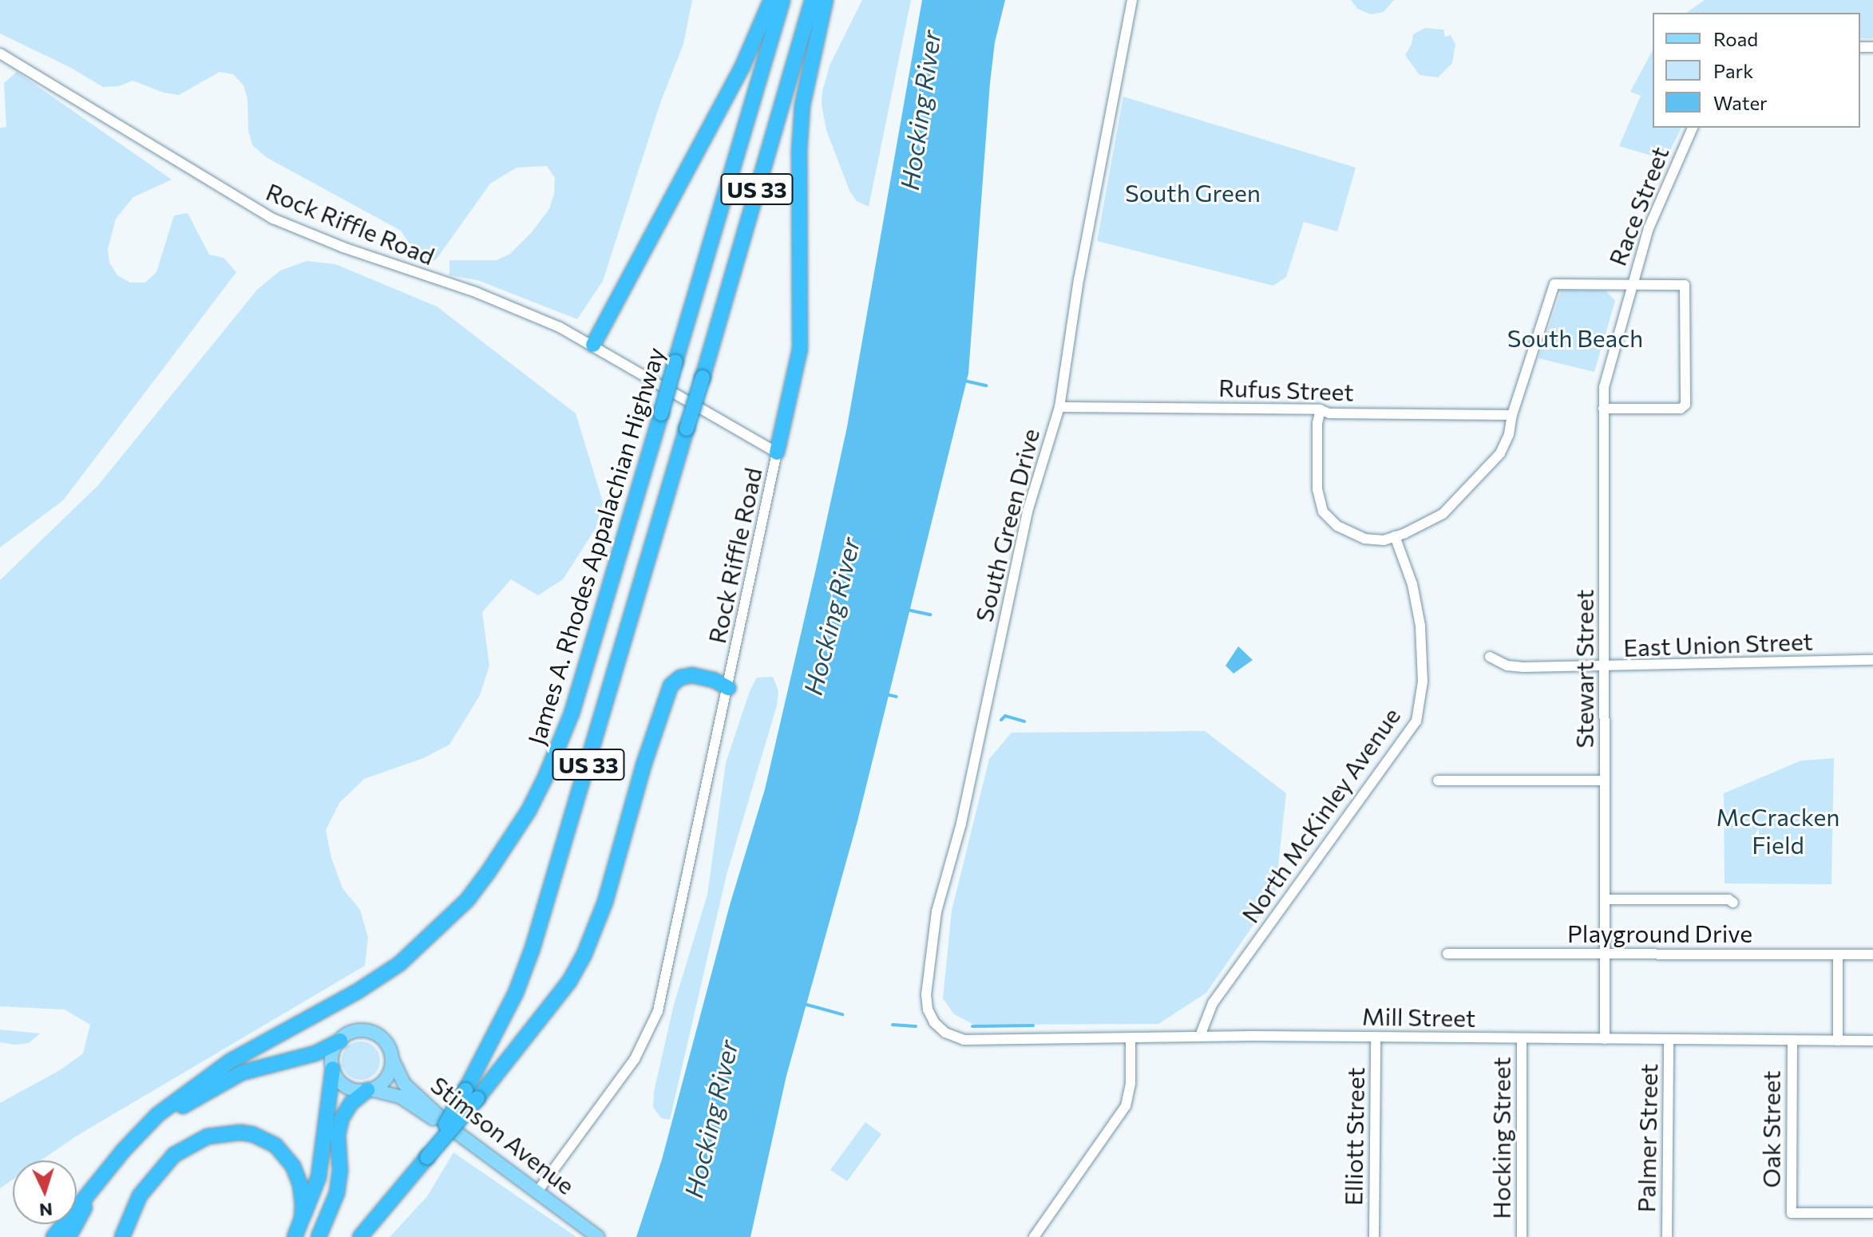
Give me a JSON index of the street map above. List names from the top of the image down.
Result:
{
  "streets": {
    "highway": ["US 33", "James A. Rhodes Appalachian Highway"],
    "main road": ["Stimson Avenue"],
    "street": [
      "Race Street",
      "Rock Riffle Road",
      "Rufus Street",
      "South Green Drive",
      "East Union Street",
      "Stewart Street",
      "North McKinley Avenue",
      "Playground Drive",
      "Mill Street",
      "Oak Street",
      "Elliott Street",
      "Hocking Street",
      "Palmer Street"
    ]
  },
  "crossings": [
    ["US 33", "James A. Rhodes Appalachian Highway"],
    ["Race Street", "Stewart Street"],
    ["Rock Riffle Road", "Stimson Avenue"],
    ["Rufus Street", "South Green Drive"],
    ["South Green Drive", "Mill Street"],
    ["East Union Street", "Stewart Street"],
    ["Stewart Street", "Playground Drive"],
    ["Stewart Street", "Mill Street"],
    ["North McKinley Avenue", "Mill Street"],
    ["Mill Street", "Oak Street"],
    ["Mill Street", "Elliott Street"],
    ["Mill Street", "Hocking Street"],
    ["Mill Street", "Palmer Street"]
  ],
  "water": ["Hocking River"],
  "parks": ["South Green", "South Beach", "McCracken Field"],
  "legend": ["Road", "Park", "Water"],
  "north": "bottom"
}
